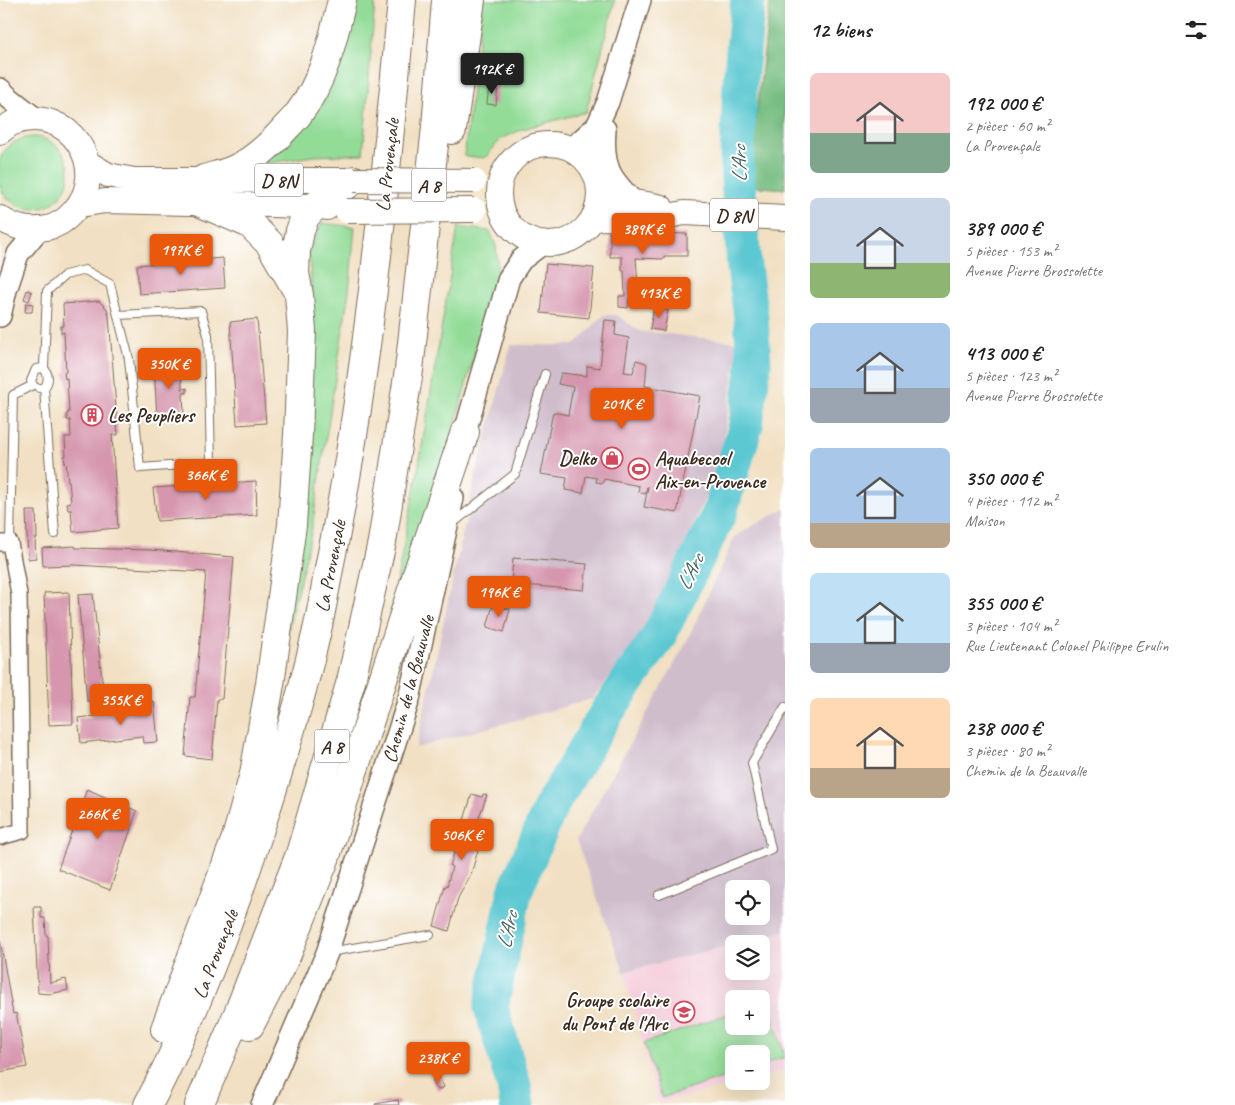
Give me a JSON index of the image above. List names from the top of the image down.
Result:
{
  "streets": {
    "highway": ["La Provençale", "A 8"],
    "main road": ["D 8N"],
    "street": ["Chemin de la Beauvalle"]
  },
  "crossings": [
    ["D 8N", "Chemin de la Beauvalle"]
  ],
  "water": ["L'Arc"],
  "places": {
    "building": ["Les Peupliers"],
    "shop": ["Delko"],
    "sports": ["Aquabecool Aix-en-Provence"],
    "school or university": ["Groupe scolaire du Pont de l'Arc"]
  },
  "page": {
    "heading": "12 biens",
    "price": [
      "192K €",
      "389K €",
      "197K €",
      "413K €",
      "350K €",
      "201K €",
      "366K €",
      "196K €",
      "355K €",
      "266K €",
      "506K €",
      "238K €"
    ],
    "list": [
      {
        "name": "192 000 €",
        "note": "2 pièces · 60 m² · La Provençale"
      },
      {
        "name": "389 000 €",
        "note": "5 pièces · 153 m² · Avenue Pierre Brossolette"
      },
      {
        "name": "413 000 €",
        "note": "5 pièces · 123 m² · Avenue Pierre Brossolette"
      },
      {
        "name": "350 000 €",
        "note": "4 pièces · 112 m² · Maison"
      },
      {
        "name": "355 000 €",
        "note": "3 pièces · 104 m² · Rue Lieutenant Colonel Philippe Erulin"
      },
      {
        "name": "238 000 €",
        "note": "3 pièces · 80 m² · Chemin de la Beauvalle"
      }
    ],
    "map_buttons": ["+", "−"]
  }
}
